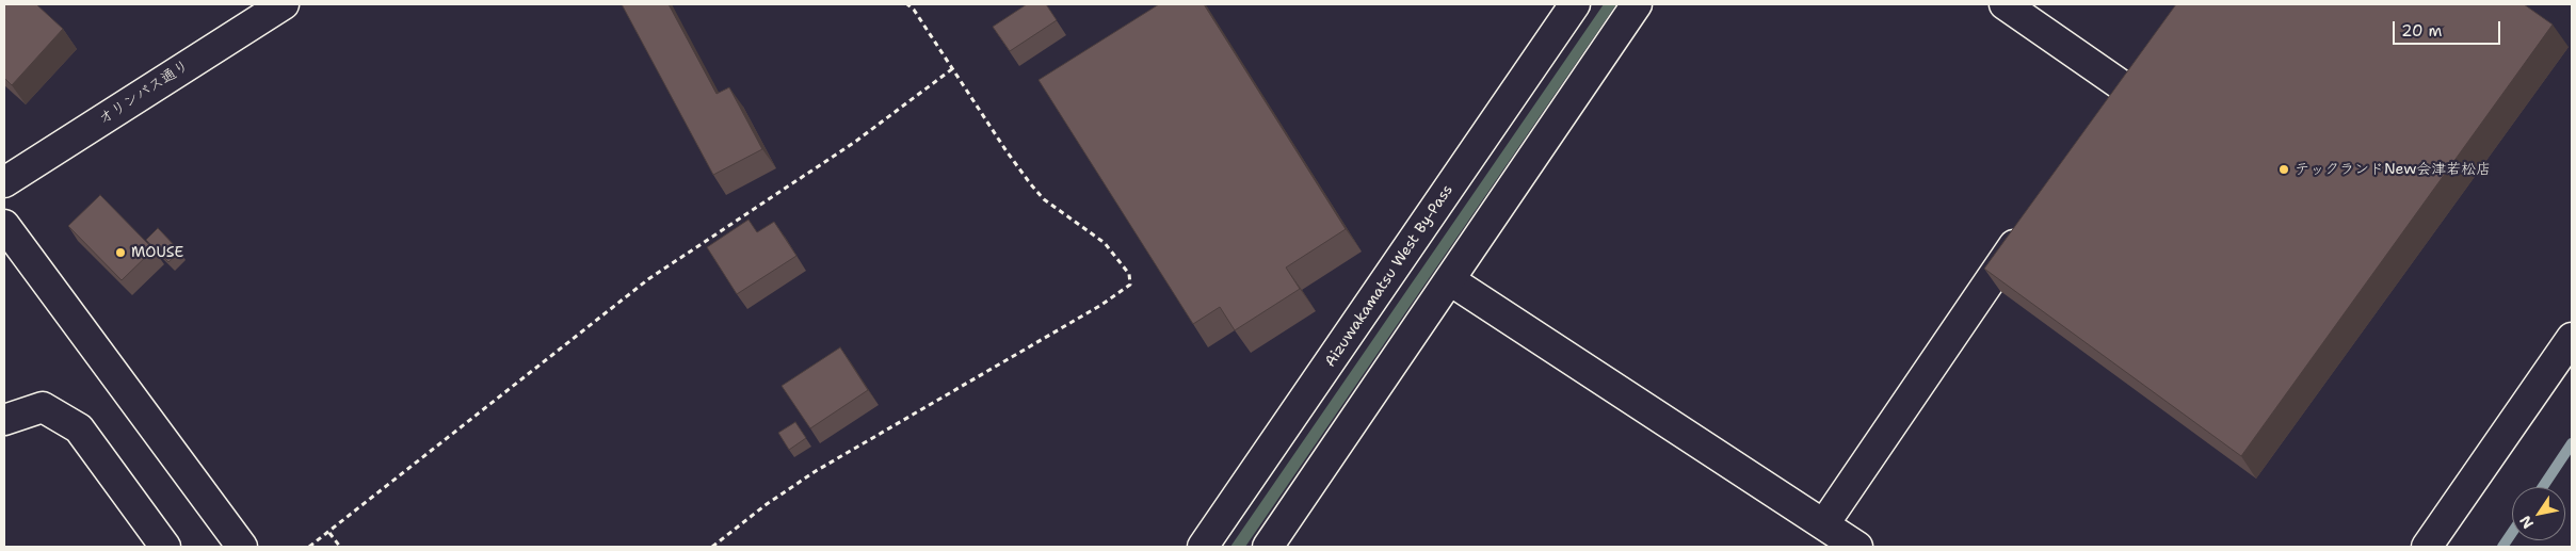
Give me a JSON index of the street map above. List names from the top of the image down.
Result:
{
  "streets": {
    "main road": ["オリンパス通り", "Aizuwakamatsu West By-Pass"]
  },
  "places": ["テックランドNew会津若松店", "MOUSE"],
  "scale_bar": "20 m",
  "north": "bottom left"
}
